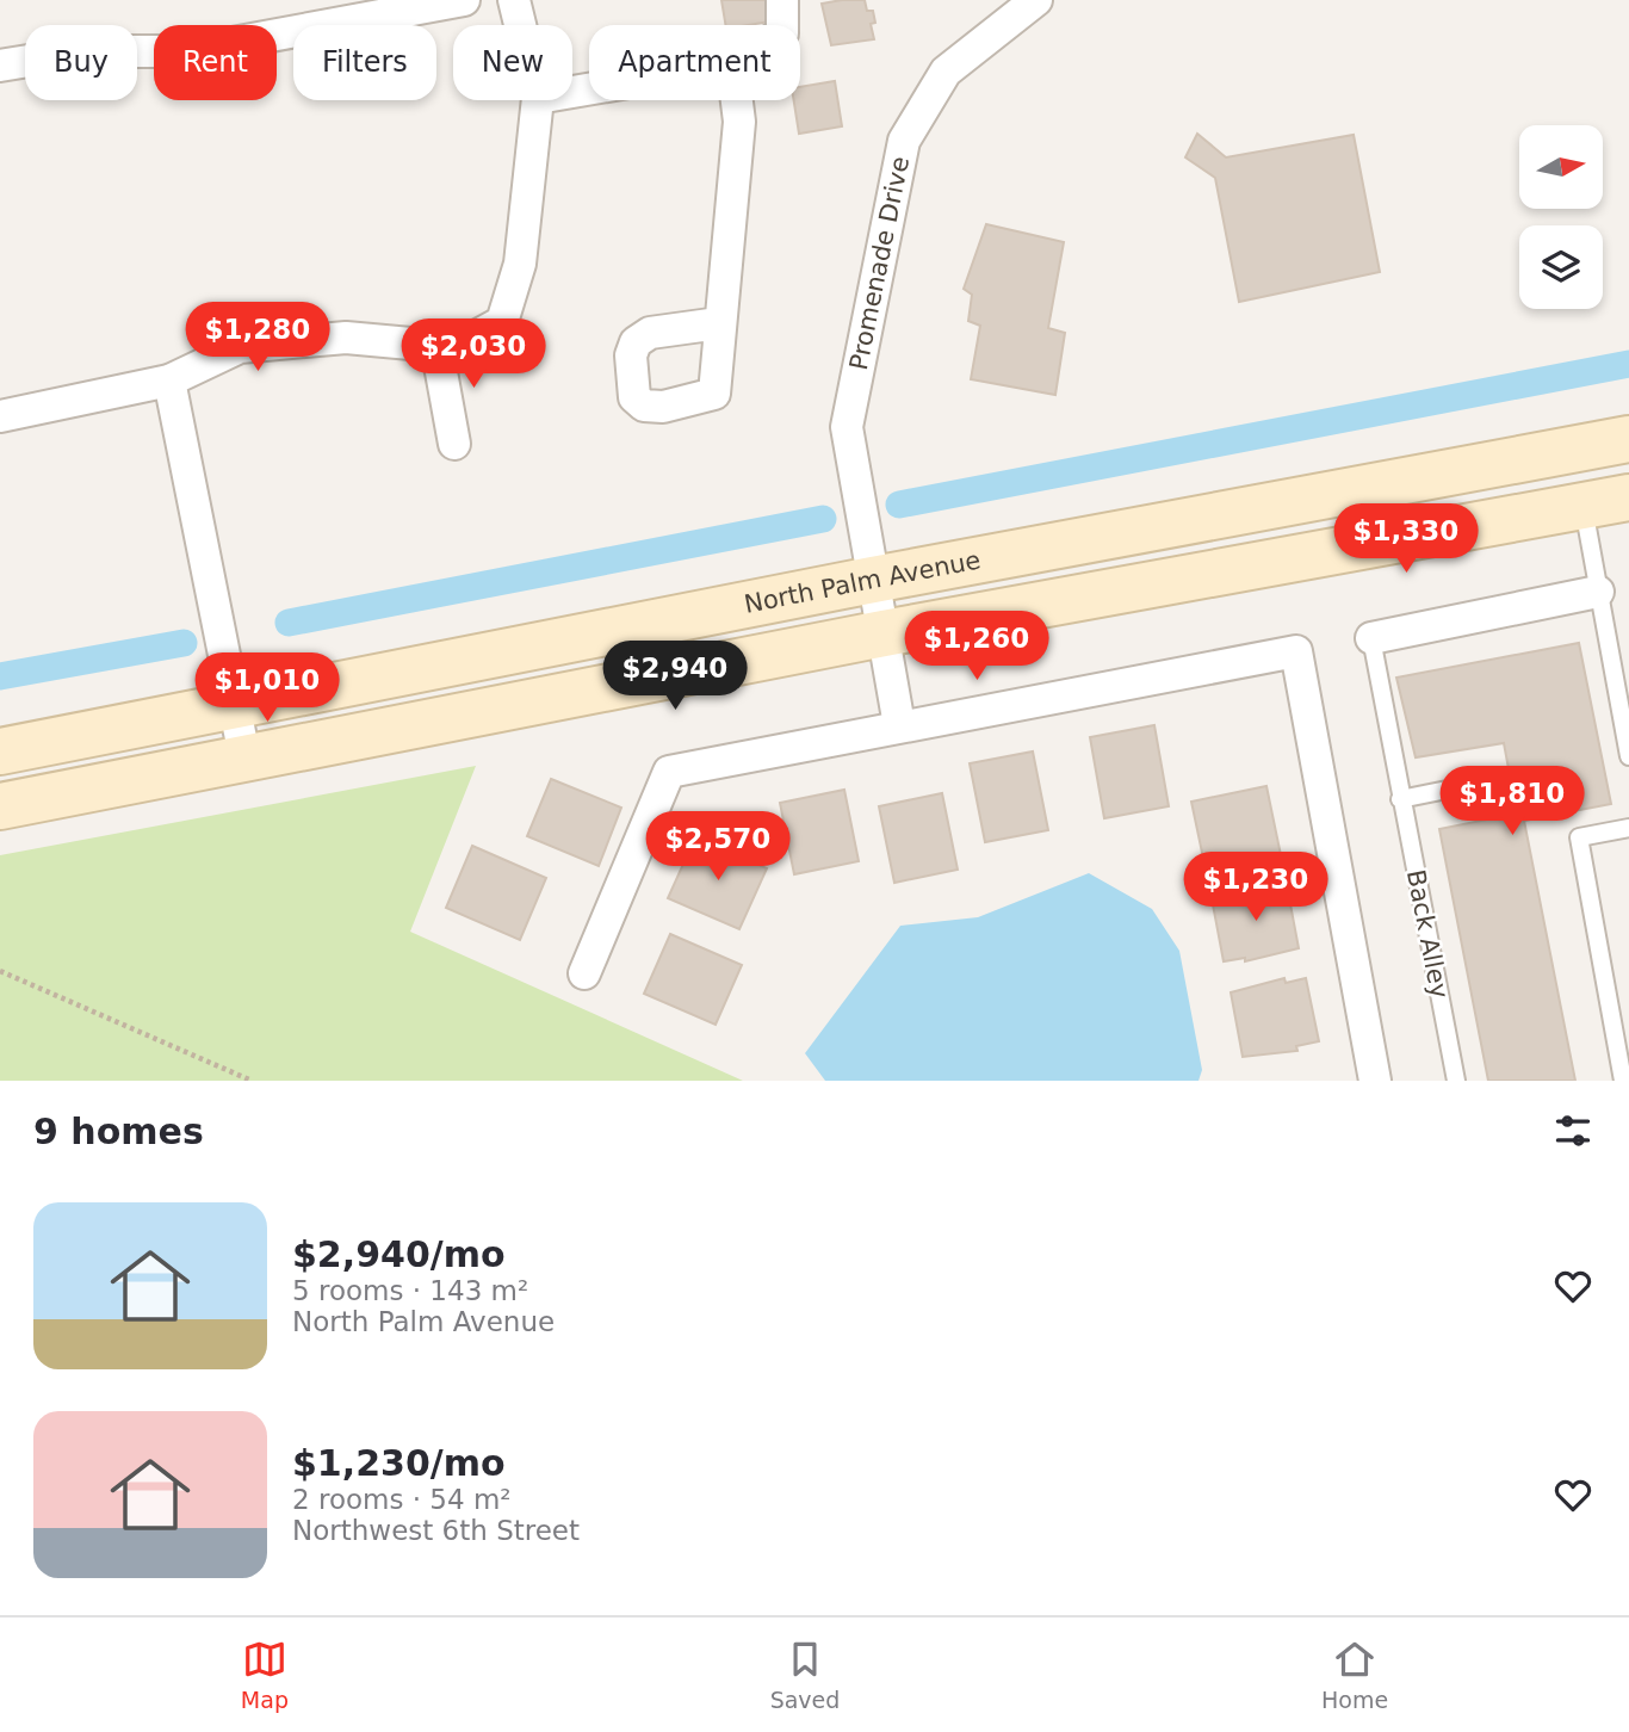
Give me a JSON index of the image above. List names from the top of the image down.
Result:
{
  "streets": {
    "main road": ["North Palm Avenue"],
    "street": ["Promenade Drive"],
    "lane": ["Back Alley"]
  },
  "crossings": [
    ["Promenade Drive", "North Palm Avenue"]
  ],
  "north": "right",
  "page": {
    "chip": [
      "Buy",
      "Rent",
      "Filters",
      "New",
      "Apartment"
    ],
    "price": [
      "$1,280",
      "$2,030",
      "$1,330",
      "$1,260",
      "$2,940",
      "$1,010",
      "$1,810",
      "$2,570",
      "$1,230"
    ],
    "heading": "9 homes",
    "list": [
      {
        "name": "$2,940/mo",
        "note": "5 rooms · 143 m² · North Palm Avenue"
      },
      {
        "name": "$1,230/mo",
        "note": "2 rooms · 54 m² · Northwest 6th Street"
      }
    ],
    "tabs": ["Map", "Saved", "Home"]
  }
}
